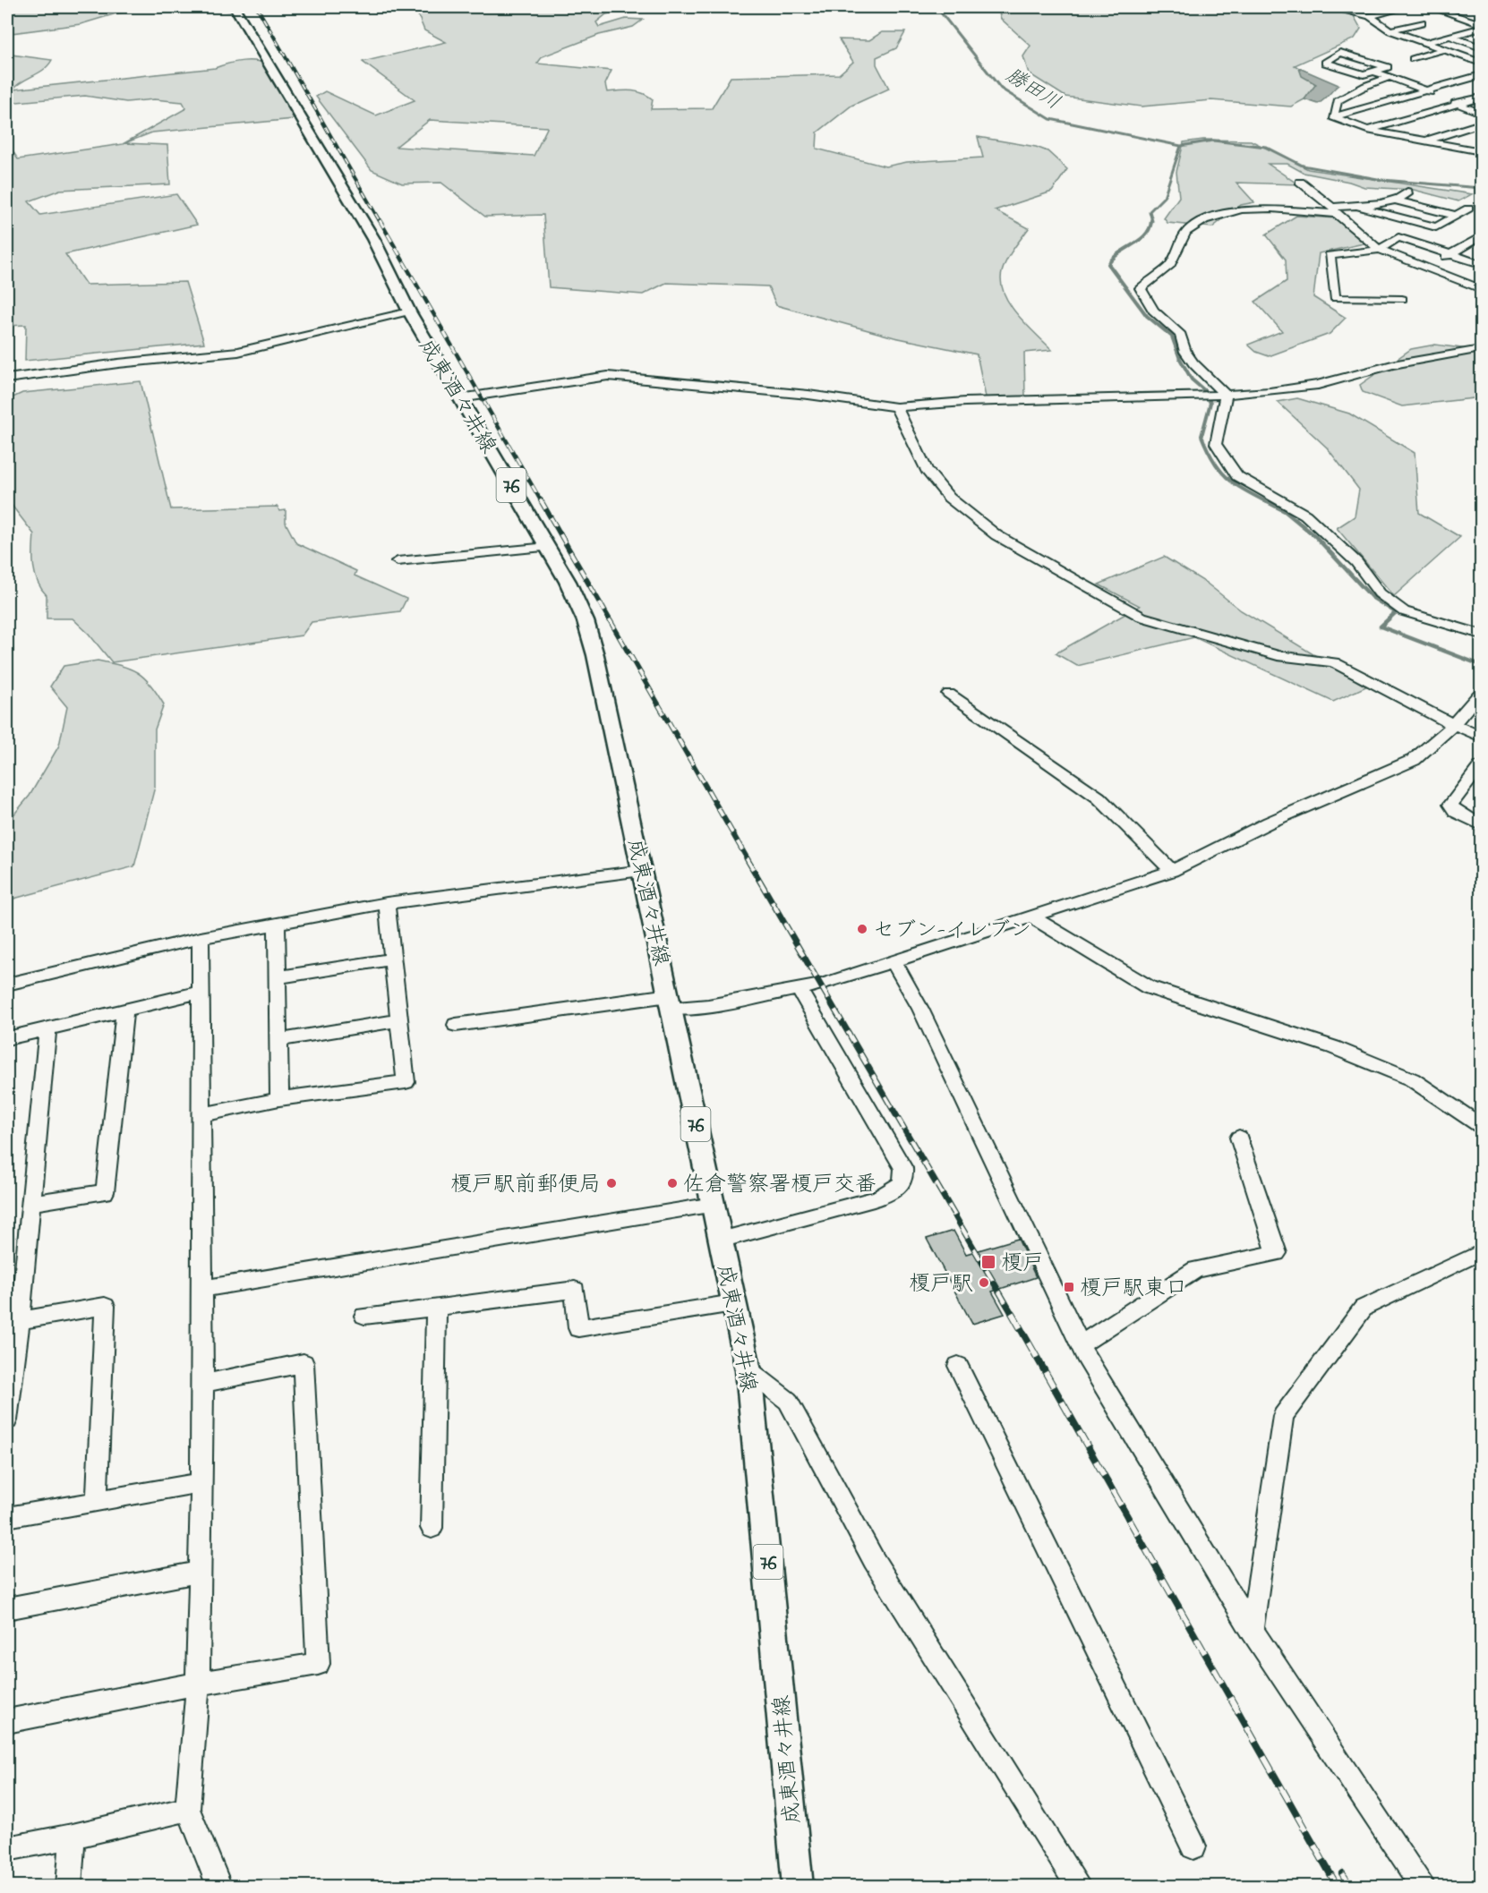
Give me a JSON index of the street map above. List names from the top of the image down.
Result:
{
  "streets": {
    "main road": ["成東酒々井線", "76"]
  },
  "water": ["勝田川"],
  "places": {
    "other": [
      "セブン-イレブン",
      "榎戸駅前郵便局",
      "佐倉警察署榎戸交番",
      "榎戸駅"
    ],
    "transit": ["榎戸", "榎戸駅東口"]
  }
}
